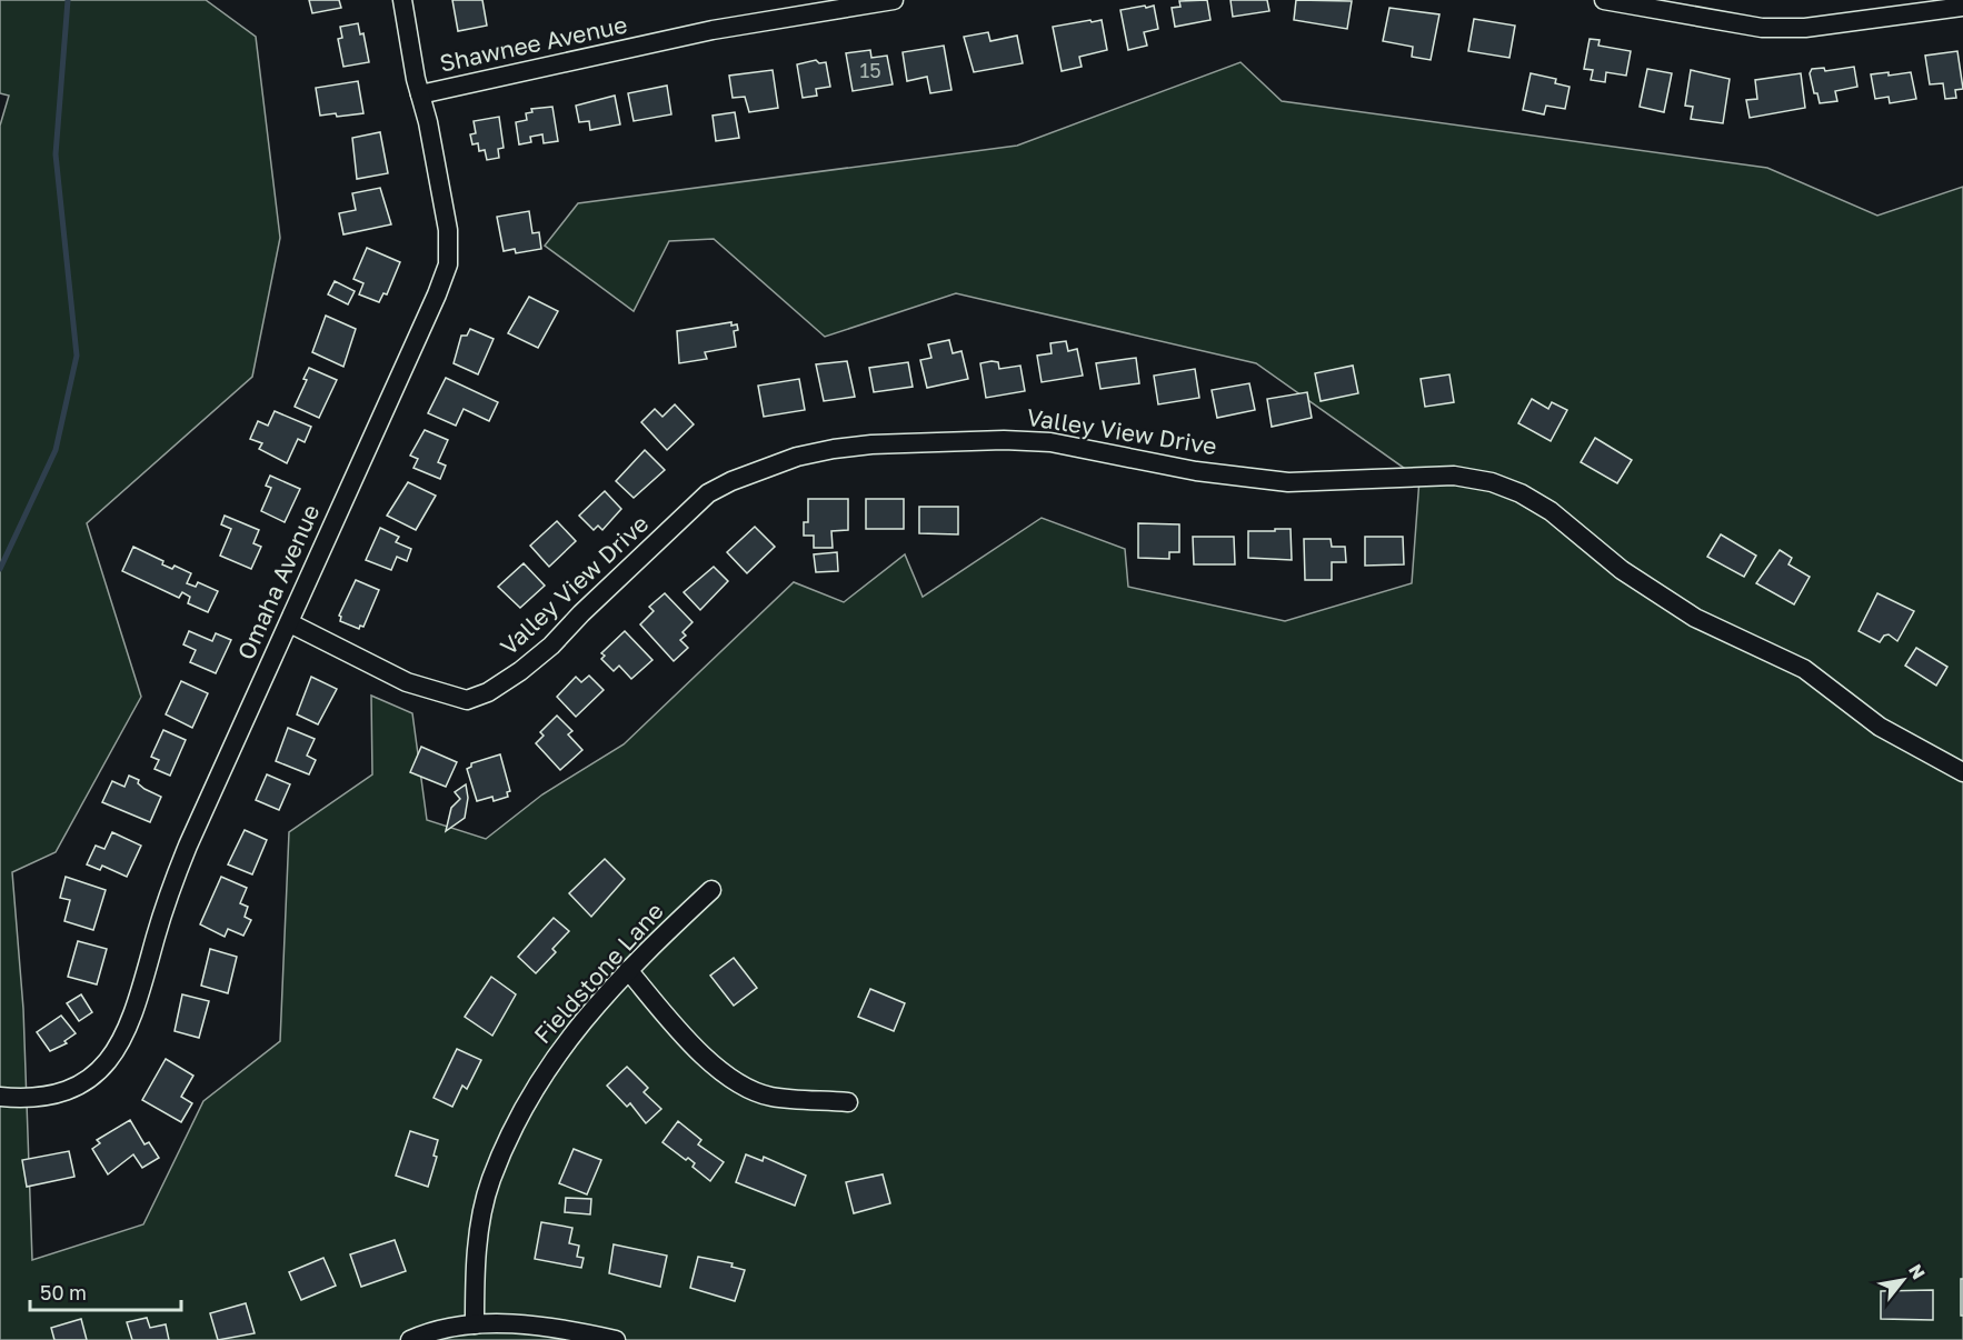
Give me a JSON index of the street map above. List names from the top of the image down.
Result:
{
  "streets": {
    "street": [
      "Shawnee Avenue",
      "Valley View Drive",
      "Omaha Avenue",
      "Fieldstone Lane"
    ]
  },
  "crossings": [
    ["Shawnee Avenue", "Omaha Avenue"],
    ["Valley View Drive", "Omaha Avenue"]
  ],
  "house_numbers": ["15"],
  "scale_bar": "50 m",
  "north": "top right"
}
